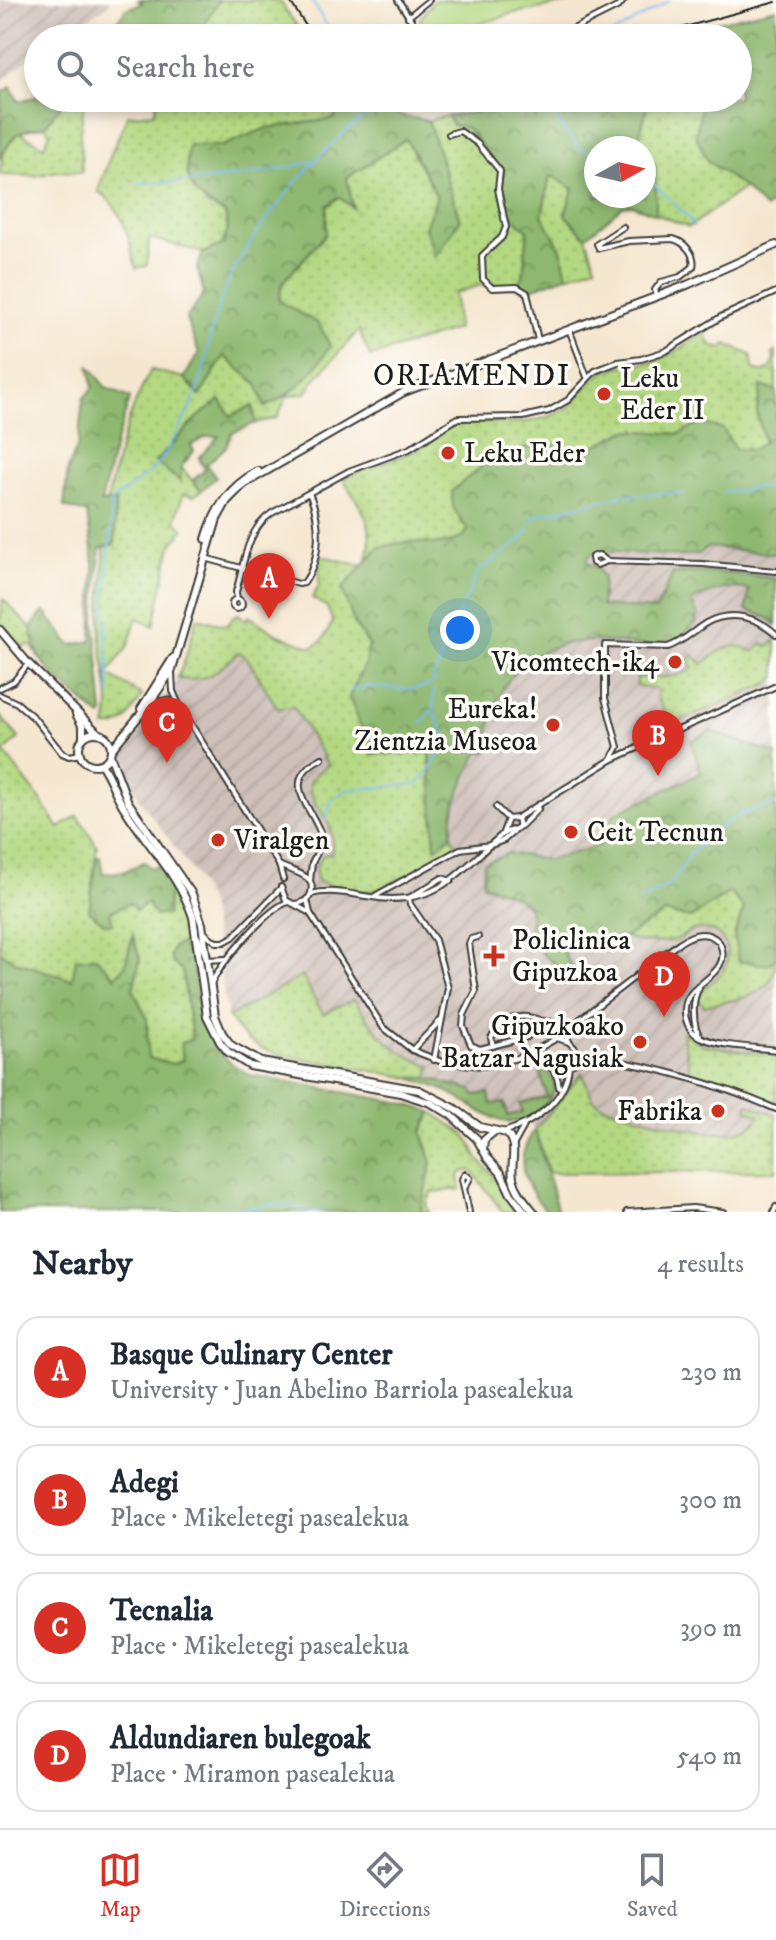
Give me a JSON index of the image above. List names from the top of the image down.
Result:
{
  "districts": ["ORIAMENDI"],
  "places": {
    "other": [
      "Leku Eder II",
      "Leku Eder",
      "Vicomtech-ik4",
      "Eureka! Zientzia Museoa",
      "Ceit Tecnun",
      "Viralgen",
      "Gipuzkoako Batzar Nagusiak",
      "Fabrika"
    ],
    "health": ["Policlinica Gipuzkoa"]
  },
  "north": "right",
  "page": {
    "search": "Search here",
    "pins": [
      "A",
      "C",
      "B",
      "D"
    ],
    "heading": ["Nearby", "4 results"],
    "list": [
      {
        "mark": "A",
        "name": "Basque Culinary Center",
        "note": "University · Juan Abelino Barriola pasealekua",
        "value": "230 m"
      },
      {
        "mark": "B",
        "name": "Adegi",
        "note": "Place · Mikeletegi pasealekua",
        "value": "300 m"
      },
      {
        "mark": "C",
        "name": "Tecnalia",
        "note": "Place · Mikeletegi pasealekua",
        "value": "390 m"
      },
      {
        "mark": "D",
        "name": "Aldundiaren bulegoak",
        "note": "Place · Miramon pasealekua",
        "value": "540 m"
      }
    ],
    "nav": ["Map", "Directions", "Saved"]
  }
}
